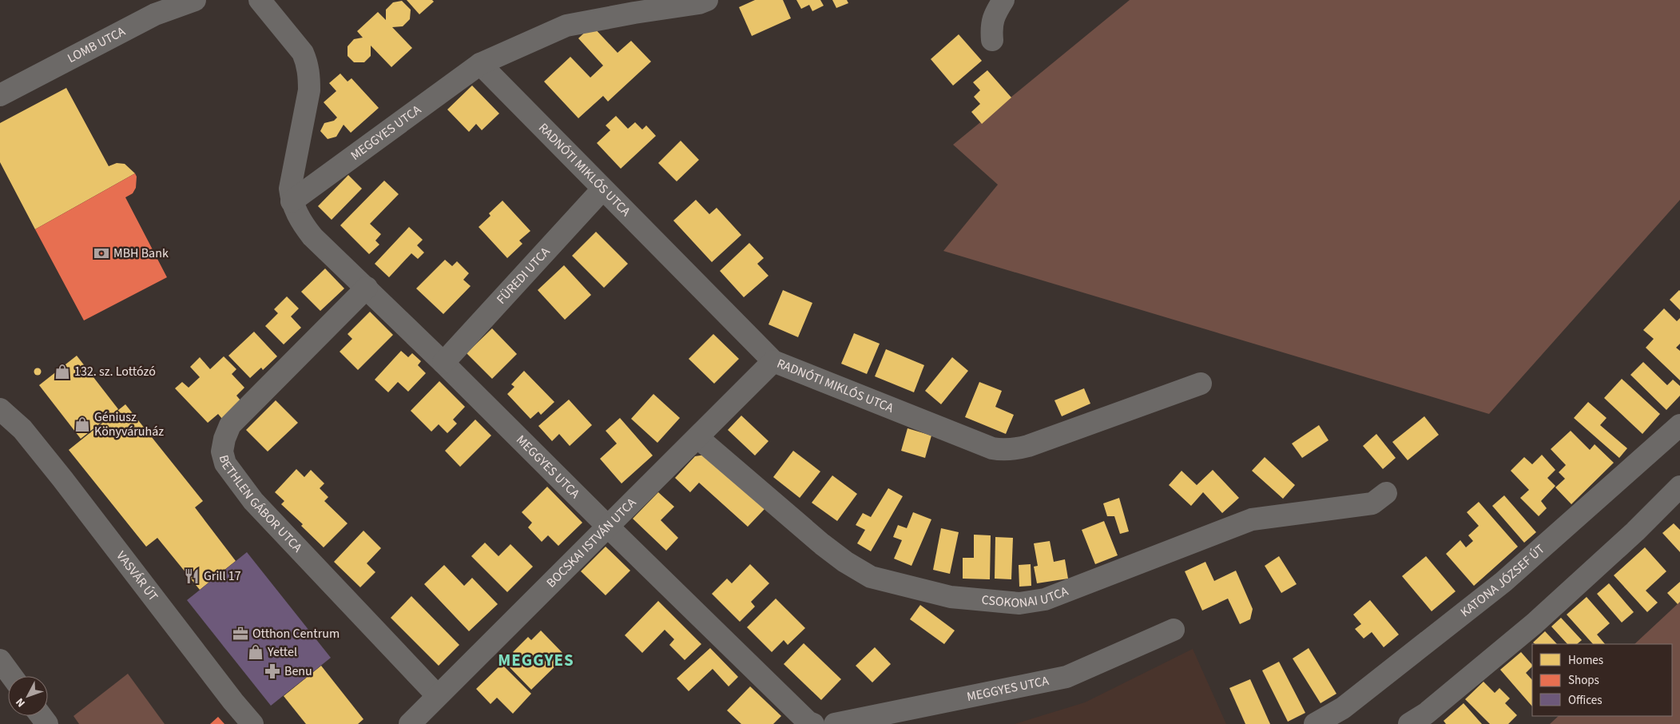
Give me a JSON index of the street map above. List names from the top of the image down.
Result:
{
  "streets": {
    "street": [
      "LOMB UTCA",
      "MEGGYES UTCA",
      "RADNÓTI MIKLÓS UTCA",
      "FÜREDI UTCA",
      "BETHLEN GÁBOR UTCA",
      "BOCSKAI ISTVÁN UTCA",
      "VASVÁR ÚT",
      "KATONA JÓZSEF ÚT",
      "CSOKONAI UTCA"
    ]
  },
  "crossings": [
    ["MEGGYES UTCA", "RADNÓTI MIKLÓS UTCA"],
    ["MEGGYES UTCA", "FÜREDI UTCA"],
    ["MEGGYES UTCA", "BETHLEN GÁBOR UTCA"],
    ["MEGGYES UTCA", "BOCSKAI ISTVÁN UTCA"],
    ["RADNÓTI MIKLÓS UTCA", "FÜREDI UTCA"],
    ["RADNÓTI MIKLÓS UTCA", "BOCSKAI ISTVÁN UTCA"],
    ["BETHLEN GÁBOR UTCA", "BOCSKAI ISTVÁN UTCA"],
    ["BOCSKAI ISTVÁN UTCA", "CSOKONAI UTCA"]
  ],
  "districts": ["MEGGYES"],
  "places": {
    "bank": ["MBH Bank"],
    "shop": ["132. sz. Lottózó", "Géniusz Könyváruház", "Yettel"],
    "restaurant": ["Grill 17"],
    "office": ["Otthon Centrum"],
    "pharmacy": ["Benu"]
  },
  "legend": ["Homes", "Shops", "Offices"],
  "north": "bottom left"
}
